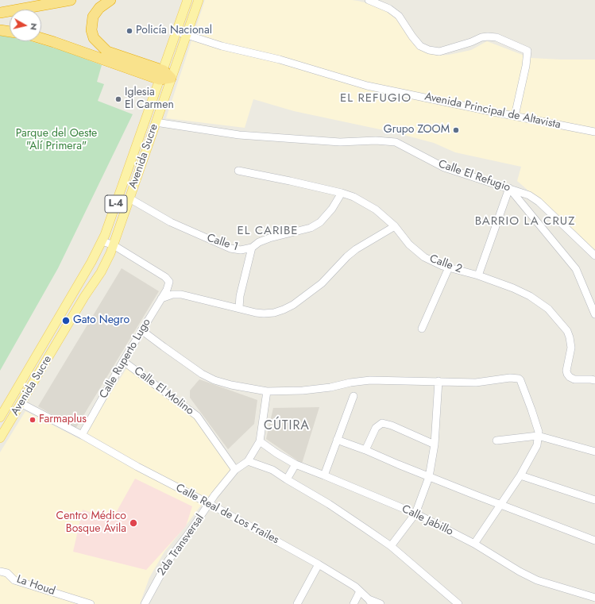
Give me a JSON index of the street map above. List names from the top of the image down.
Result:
{
  "streets": {
    "main road": ["Avenida Sucre", "L-4"],
    "street": [
      "Avenida Principal de Altavista",
      "Calle El Refugio",
      "Calle 1",
      "Calle 2",
      "Calle Ruperto Lugo",
      "Calle El Molino",
      "Calle Real de Los Frailes",
      "Calle Jabillo",
      "2da Transversal",
      "La Houd"
    ]
  },
  "crossings": [
    ["Avenida Principal de Altavista", "Avenida Sucre"],
    ["Avenida Sucre", "Calle El Refugio"],
    ["Avenida Sucre", "Calle 1"],
    ["Avenida Sucre", "Calle Ruperto Lugo"],
    ["Avenida Sucre", "Calle Real de Los Frailes"],
    ["Calle 1", "Calle 2"],
    ["Calle Ruperto Lugo", "Calle El Molino"],
    ["Calle Ruperto Lugo", "Calle Real de Los Frailes"],
    ["Calle El Molino", "2da Transversal"],
    ["Calle Real de Los Frailes", "2da Transversal"]
  ],
  "districts": [
    "EL REFUGIO",
    "BARRIO LA CRUZ",
    "EL CARIBE",
    "CÚTIRA"
  ],
  "parks": ["Parque del Oeste \"Alí Primera\""],
  "places": [
    "Policía Nacional",
    "Iglesia El Carmen",
    "Grupo ZOOM",
    "Gato Negro",
    "Farmaplus",
    "Centro Médico Bosque Ávila"
  ],
  "north": "right"
}
